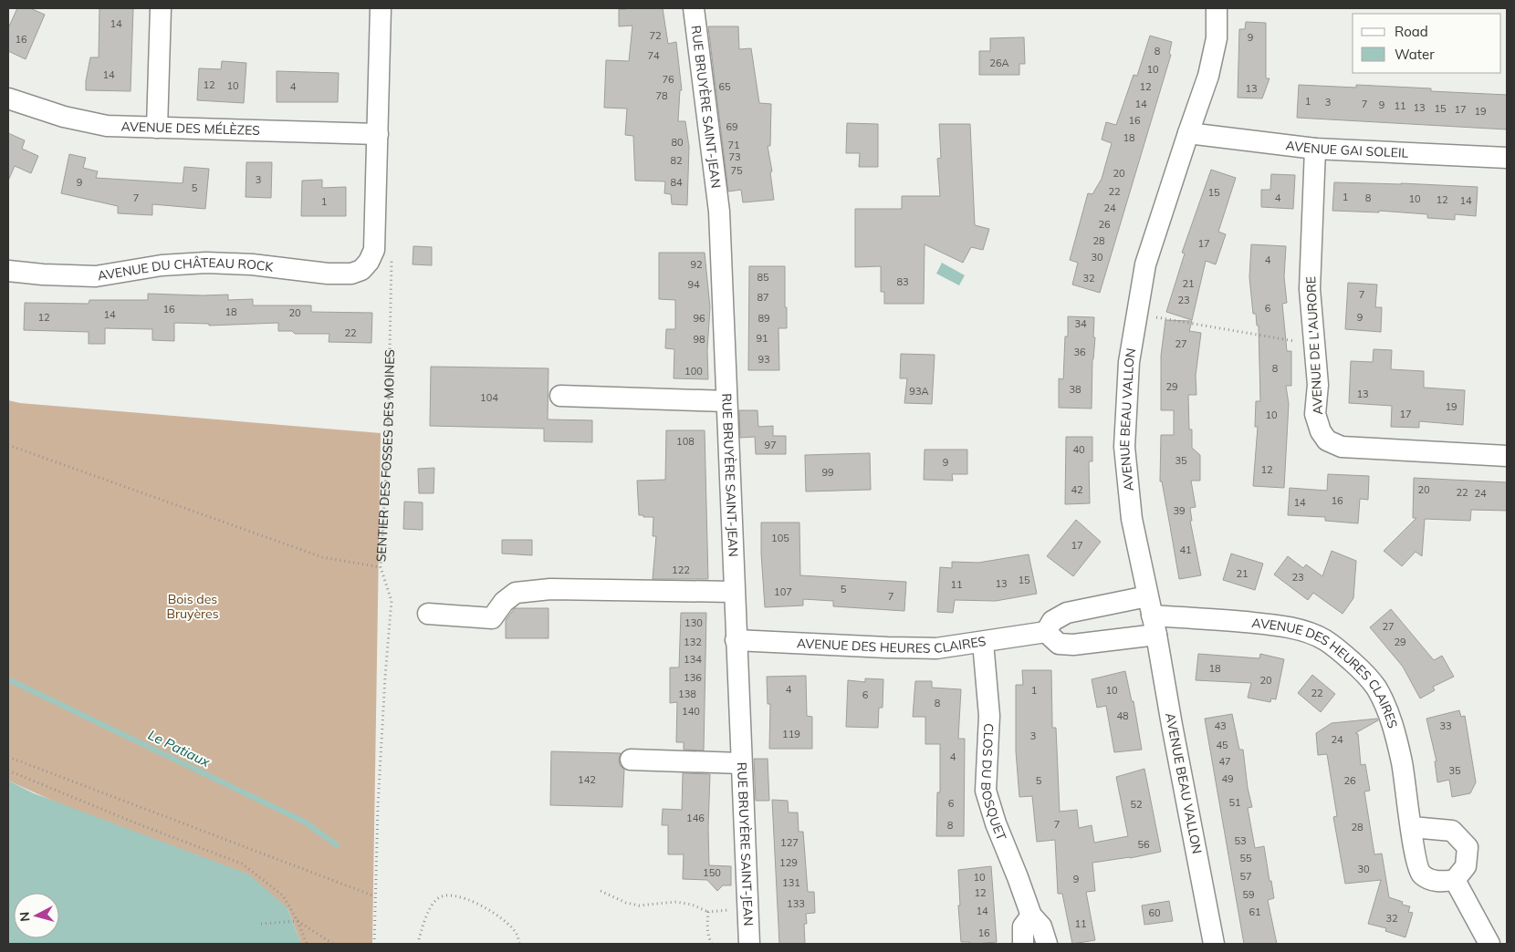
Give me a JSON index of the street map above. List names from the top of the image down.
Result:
{
  "streets": {
    "street": [
      "RUE BRUYÈRE SAINT-JEAN",
      "AVENUE DES MÉLÈZES",
      "AVENUE GAI SOLEIL",
      "AVENUE DU CHÂTEAU ROCK",
      "AVENUE DE L'AURORE",
      "AVENUE BEAU VALLON",
      "AVENUE DES HEURES CLAIRES",
      "CLOS DU BOSQUET"
    ],
    "path": ["SENTIER DES FOSSES DES MOINES"]
  },
  "crossings": [
    ["RUE BRUYÈRE SAINT-JEAN", "AVENUE DES HEURES CLAIRES"],
    ["AVENUE DES MÉLÈZES", "AVENUE DU CHÂTEAU ROCK"],
    ["AVENUE GAI SOLEIL", "AVENUE DE L'AURORE"],
    ["AVENUE GAI SOLEIL", "AVENUE BEAU VALLON"],
    ["AVENUE BEAU VALLON", "AVENUE DES HEURES CLAIRES"],
    ["AVENUE DES HEURES CLAIRES", "CLOS DU BOSQUET"]
  ],
  "water": ["Le Patiaux"],
  "parks": ["Bois des Bruyères"],
  "house_numbers": [
    "14",
    "72",
    "9",
    "16",
    "8",
    "74",
    "26A",
    "10",
    "14",
    "76",
    "12",
    "10",
    "4",
    "65",
    "12",
    "13",
    "78",
    "1",
    "3",
    "14",
    "7",
    "9",
    "11",
    "13",
    "15",
    "17",
    "19",
    "16",
    "69",
    "18",
    "80",
    "71",
    "73",
    "82",
    "75",
    "20",
    "3",
    "9",
    "84",
    "5",
    "22",
    "15",
    "1",
    "7",
    "4",
    "8",
    "10",
    "12",
    "14",
    "1",
    "24",
    "26",
    "28",
    "17",
    "30",
    "4",
    "92",
    "85",
    "32",
    "83",
    "21",
    "94",
    "7",
    "87",
    "23",
    "6",
    "16",
    "18",
    "20",
    "14",
    "12",
    "9",
    "96",
    "89",
    "34",
    "22",
    "91",
    "98",
    "27",
    "36",
    "93",
    "8",
    "100",
    "29",
    "38",
    "93A",
    "13",
    "104",
    "19",
    "17",
    "10",
    "108",
    "97",
    "40",
    "35",
    "9",
    "12",
    "99",
    "42",
    "20",
    "22",
    "24",
    "16",
    "14",
    "39",
    "105",
    "17",
    "41",
    "122",
    "21",
    "23",
    "15",
    "13",
    "11",
    "5",
    "107",
    "7",
    "130",
    "27",
    "132",
    "29",
    "134",
    "18",
    "136",
    "20",
    "4",
    "1",
    "10",
    "22",
    "138",
    "6",
    "8",
    "140",
    "48",
    "43",
    "33",
    "119",
    "3",
    "24",
    "45",
    "4",
    "47",
    "35",
    "49",
    "142",
    "5",
    "26",
    "51",
    "6",
    "52",
    "146",
    "7",
    "8",
    "28",
    "53",
    "127",
    "56",
    "55",
    "129",
    "30",
    "150",
    "57",
    "10",
    "9",
    "131",
    "12",
    "59",
    "133",
    "14",
    "61",
    "60",
    "32",
    "11",
    "16"
  ],
  "legend": ["Road", "Water"],
  "north": "left"
}
